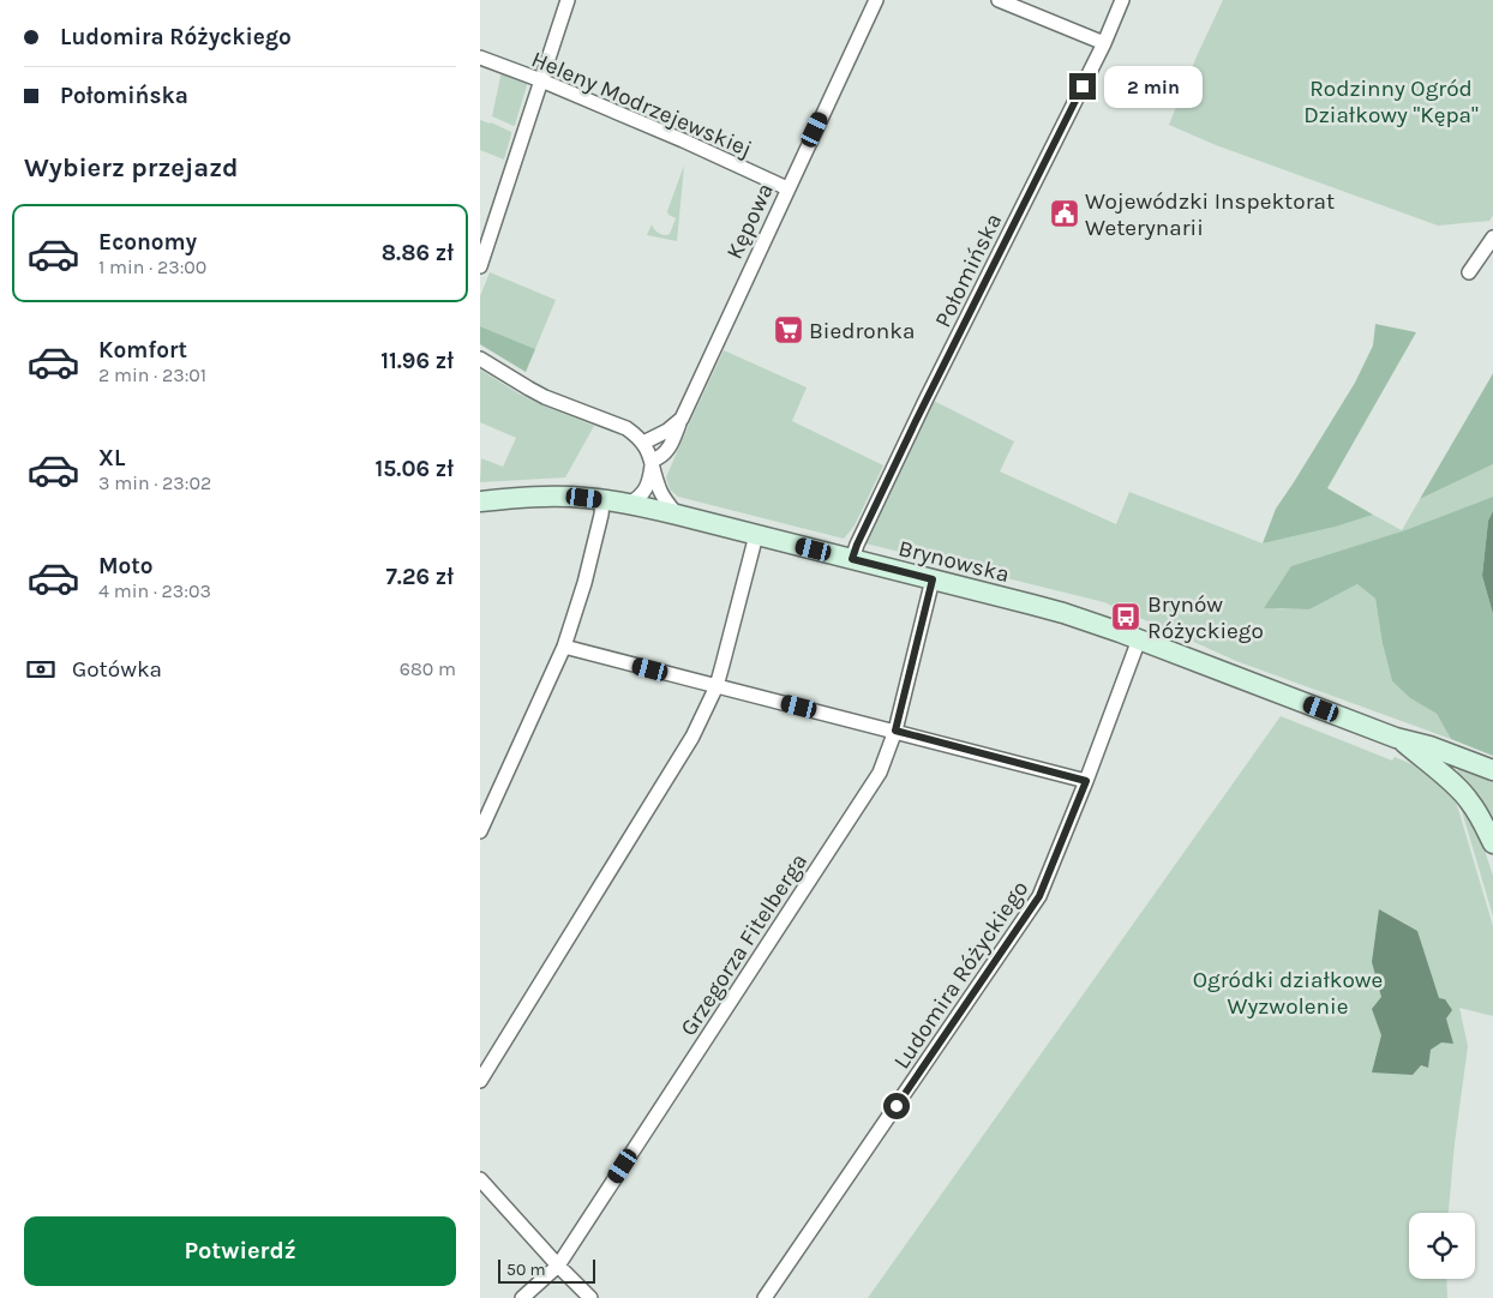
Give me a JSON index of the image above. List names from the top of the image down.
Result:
{
  "streets": {
    "main road": ["Brynowska"],
    "street": [
      "Heleny Modrzejewskiej",
      "Kępowa",
      "Połomińska",
      "Grzegorza Fitelberga",
      "Ludomira Różyckiego"
    ]
  },
  "crossings": [
    ["Heleny Modrzejewskiej", "Kępowa"],
    ["Połomińska", "Brynowska"],
    ["Brynowska", "Grzegorza Fitelberga"],
    ["Brynowska", "Ludomira Różyckiego"]
  ],
  "parks": ["Rodzinny Ogród Działkowy \"Kępa\"", "Ogródki działkowe Wyzwolenie"],
  "places": {
    "public building": ["Wojewódzki Inspektorat Weterynarii"],
    "supermarket": ["Biedronka"],
    "bus stop": ["Brynów Różyckiego"]
  },
  "scale_bar": "50 m",
  "page": {
    "banner": ["Ludomira Różyckiego", "Połomińska"],
    "bubble": "2 min",
    "heading": "Wybierz przejazd",
    "list": [
      {
        "name": "Economy",
        "note": "1 min · 23:00",
        "value": "8.86 zł"
      },
      {
        "name": "Komfort",
        "note": "2 min · 23:01",
        "value": "11.96 zł"
      },
      {
        "name": "XL",
        "note": "3 min · 23:02",
        "value": "15.06 zł"
      },
      {
        "name": "Moto",
        "note": "4 min · 23:03",
        "value": "7.26 zł"
      }
    ],
    "pay": ["Gotówka", "680 m"],
    "buttons": "Potwierdź",
    "scale": "50 m"
  }
}
